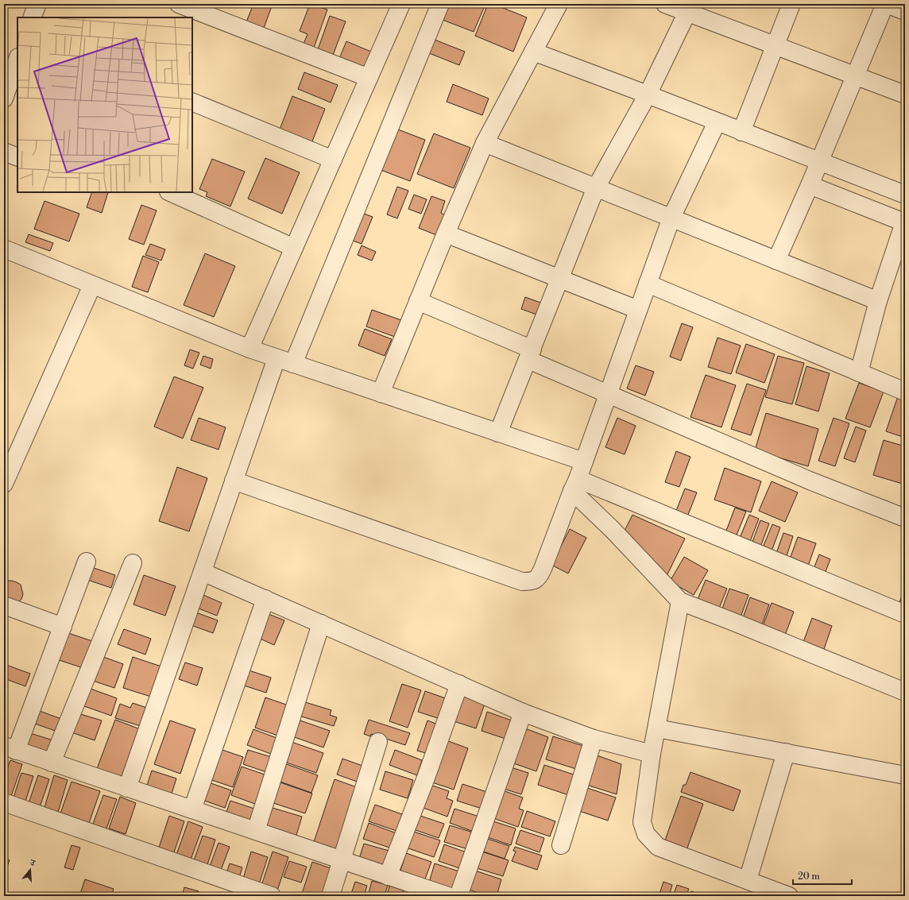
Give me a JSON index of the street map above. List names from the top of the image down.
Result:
{
  "scale_bar": "20 m",
  "north": "top"
}
